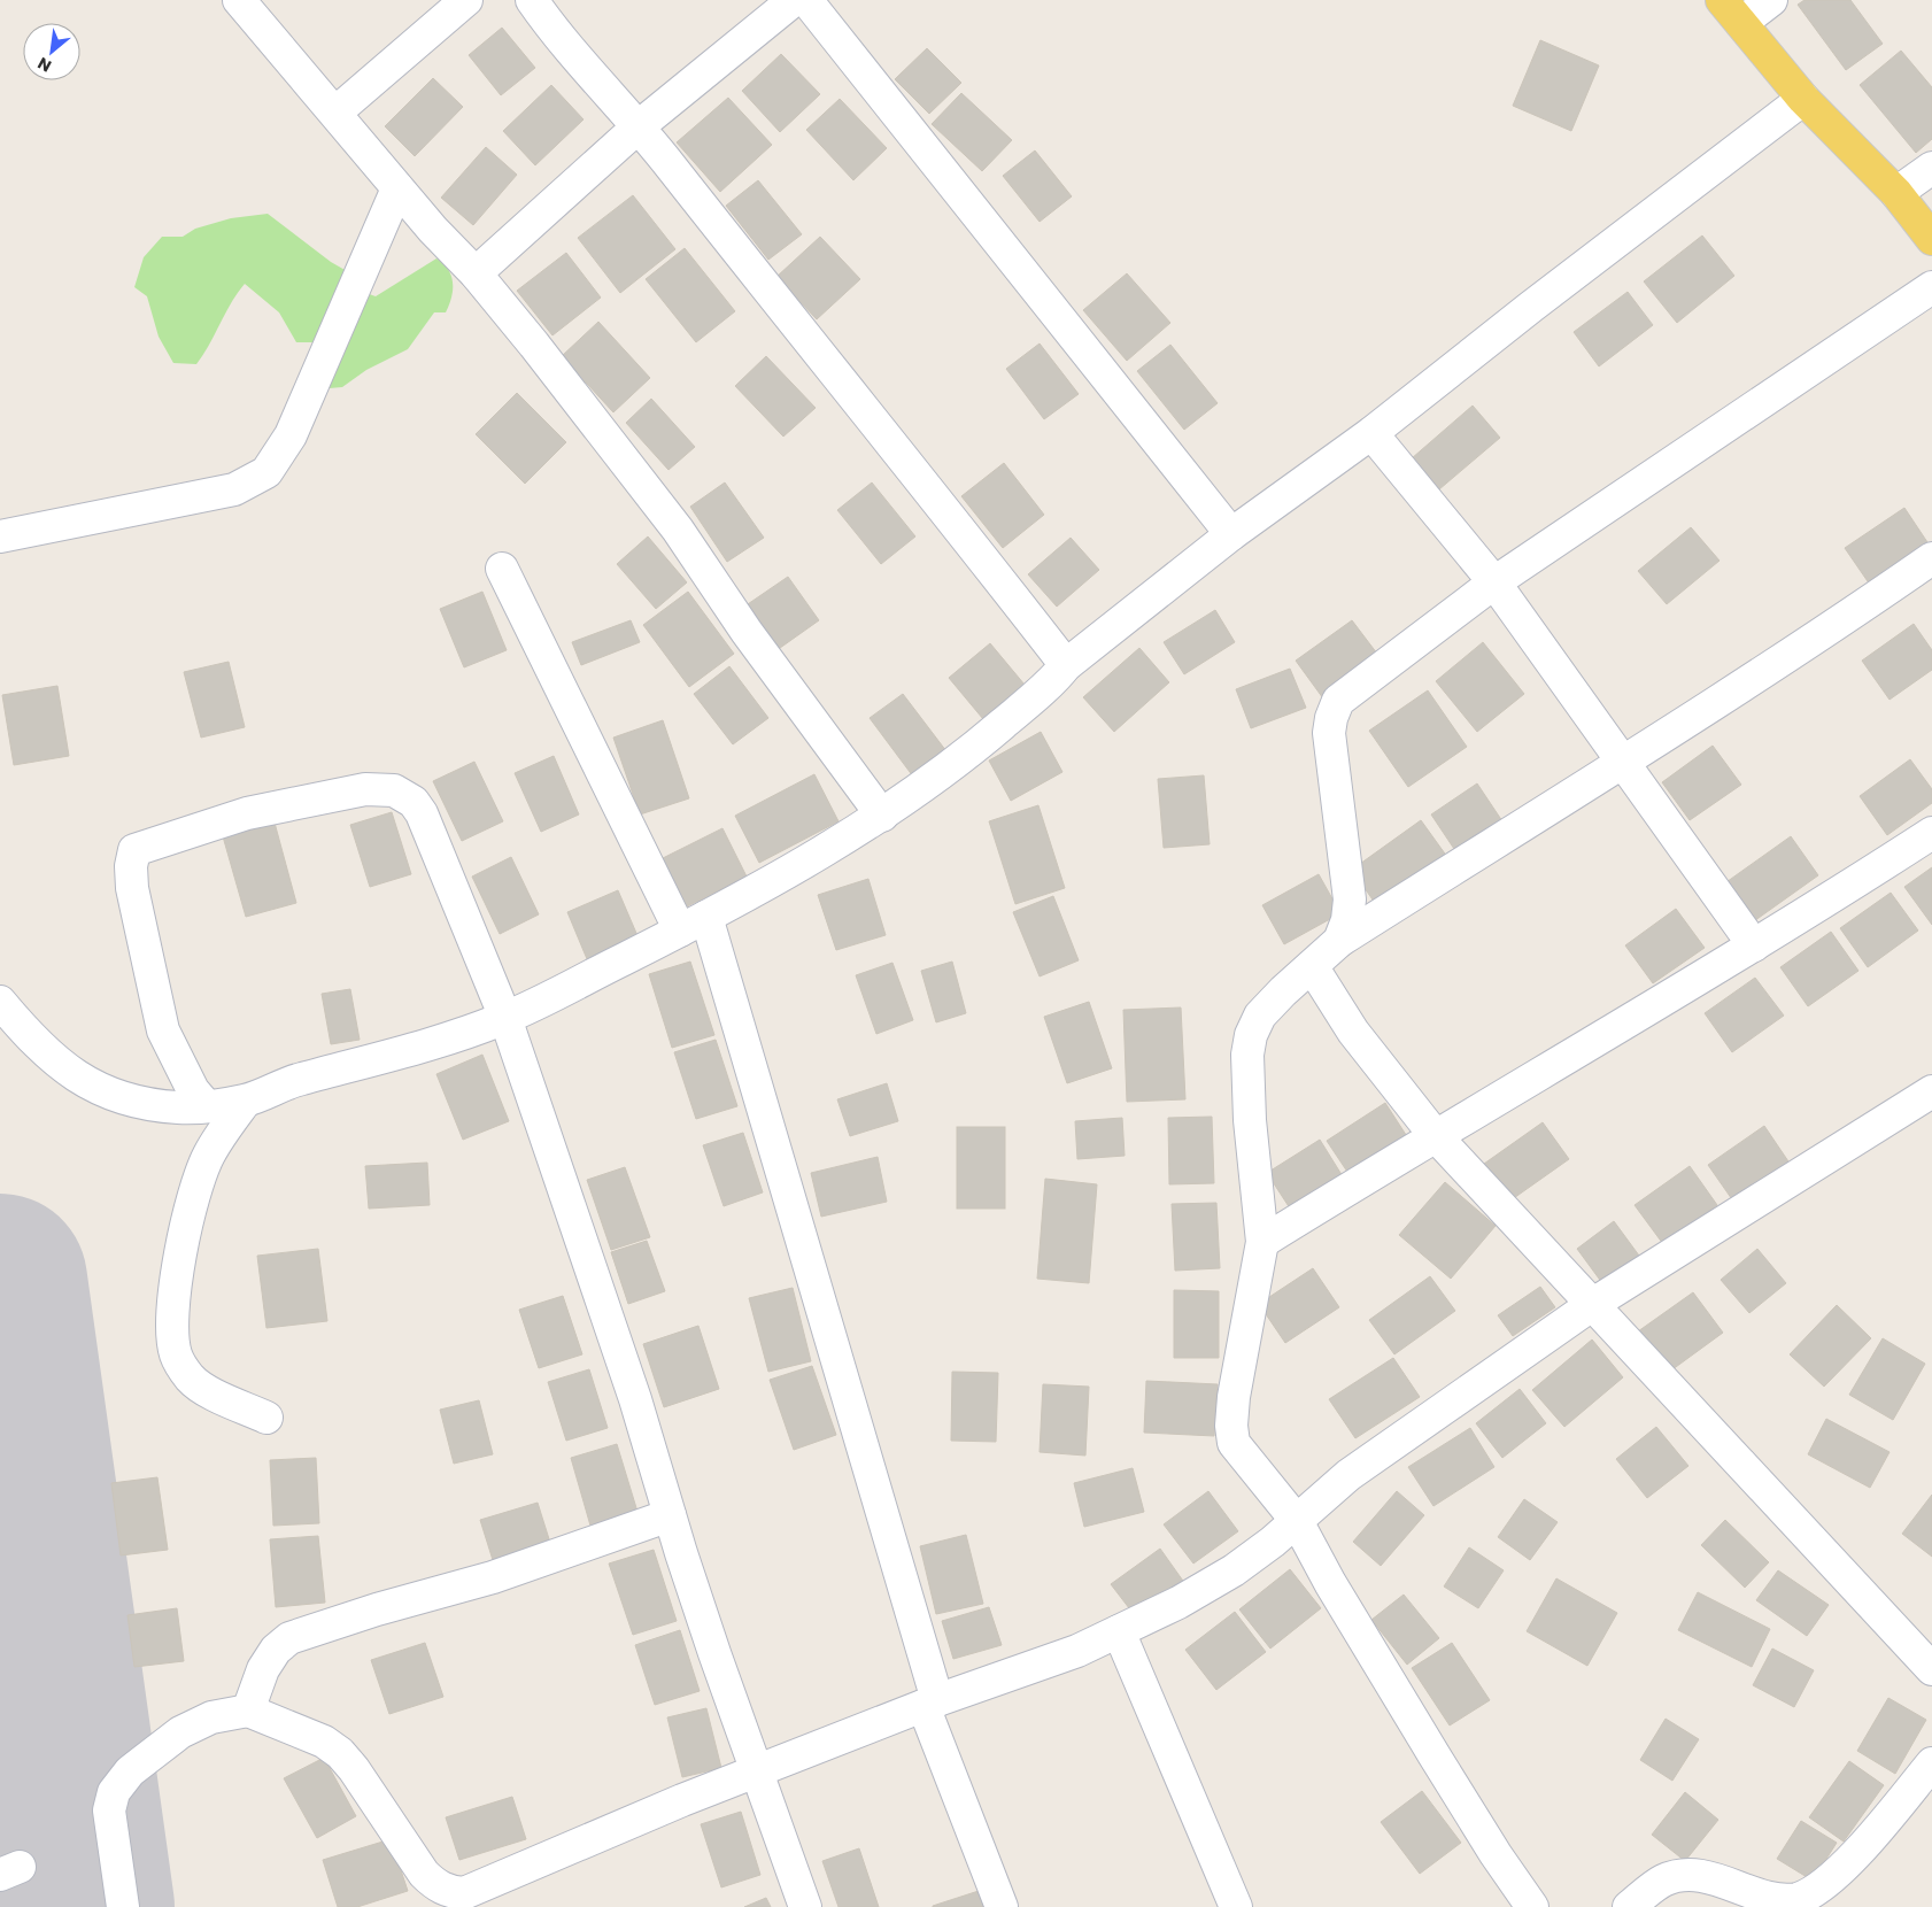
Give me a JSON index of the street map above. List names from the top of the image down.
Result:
{
  "north": "bottom left"
}
